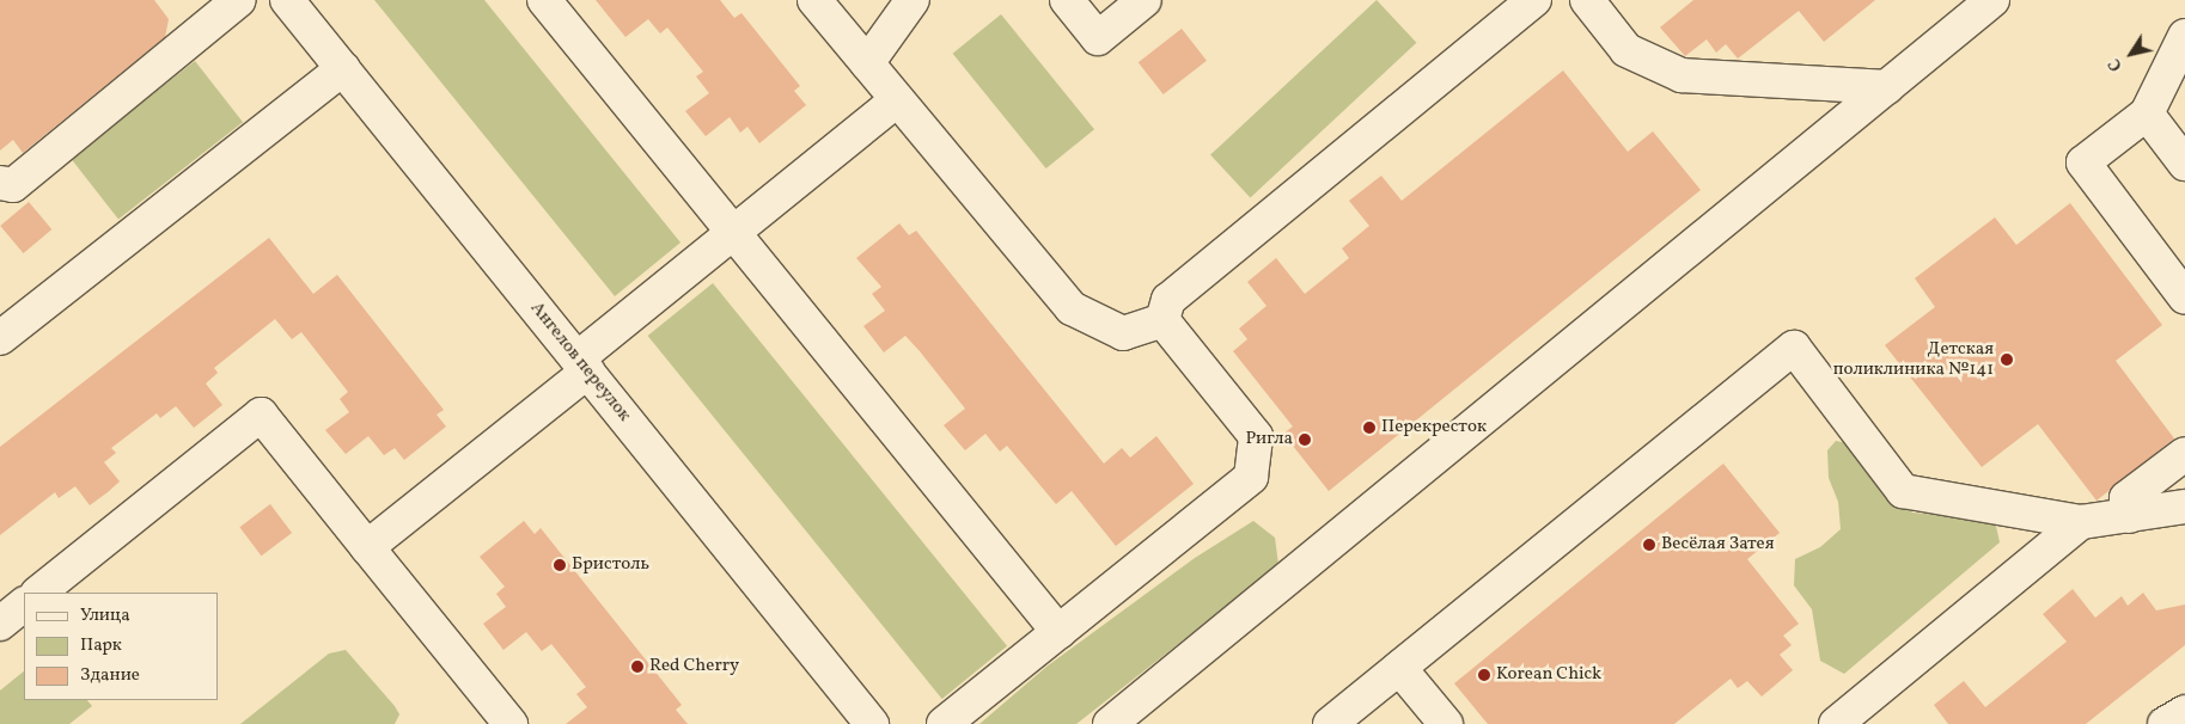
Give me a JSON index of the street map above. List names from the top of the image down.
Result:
{
  "streets": {
    "street": ["Ангелов переулок"]
  },
  "places": [
    "Детская поликлиника №141",
    "Перекресток",
    "Ригла",
    "Весёлая Затея",
    "Бристоль",
    "Red Cherry",
    "Korean Chick"
  ],
  "legend": ["Улица", "Парк", "Здание"],
  "north": "bottom left"
}
